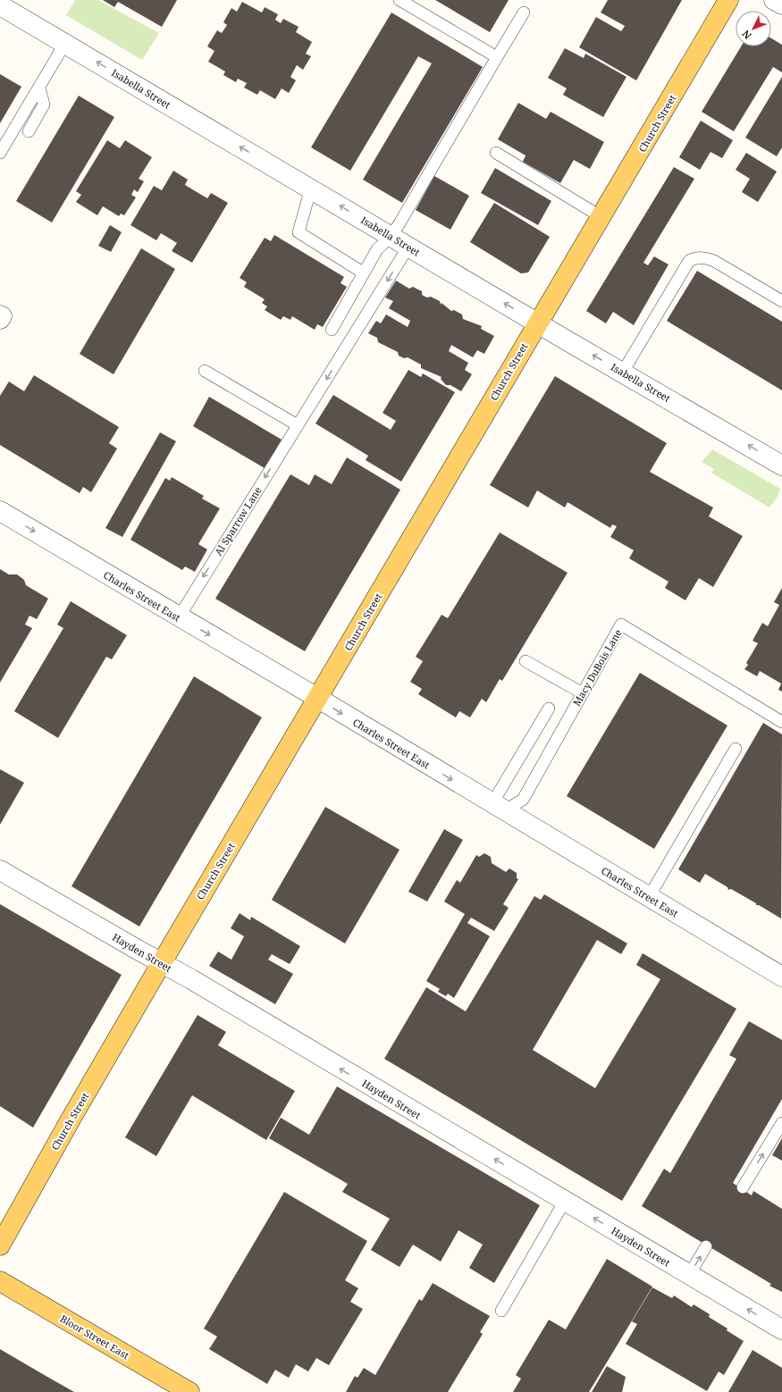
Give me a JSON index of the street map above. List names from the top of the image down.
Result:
{
  "streets": {
    "main road": ["Church Street", "Bloor Street East"],
    "street": ["Isabella Street", "Charles Street East", "Hayden Street"],
    "lane": ["Al Sparrow Lane", "Macy DuBois Lane"]
  },
  "crossings": [
    ["Isabella Street", "Church Street"],
    ["Isabella Street", "Al Sparrow Lane"],
    ["Church Street", "Charles Street East"],
    ["Church Street", "Hayden Street"],
    ["Al Sparrow Lane", "Charles Street East"],
    ["Charles Street East", "Macy DuBois Lane"]
  ],
  "one_way": [
    "Isabella Street",
    "Al Sparrow Lane",
    "Charles Street East",
    "Hayden Street"
  ],
  "north": "bottom left"
}
